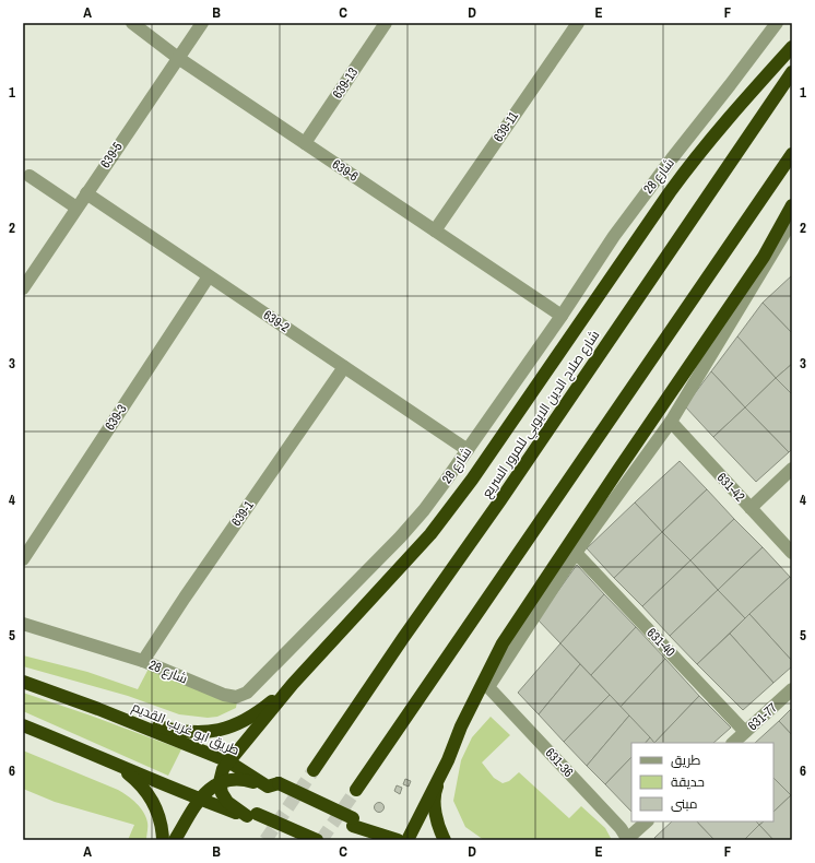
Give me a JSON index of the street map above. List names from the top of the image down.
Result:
{
  "streets": {
    "highway": ["شارع صلاح الدين الايوبي للمرور السريع", "طريق ابو غريب القديم"],
    "street": [
      "639-13",
      "639-11",
      "639-5",
      "639-6",
      "شارع 28",
      "639-2",
      "639-3",
      "631-42",
      "639-1",
      "631-40",
      "631-77",
      "631-36"
    ]
  },
  "crossings": [
    ["639-13", "639-6"],
    ["639-11", "639-6"],
    ["639-5", "639-6"],
    ["639-5", "639-2"],
    ["639-6", "شارع 28"],
    ["شارع 28", "639-2"],
    ["شارع 28", "639-1"],
    ["639-2", "639-3"],
    ["639-2", "639-1"],
    ["631-40", "631-77"],
    ["631-40", "631-36"]
  ],
  "legend": ["طريق", "حديقة", "مبنى"],
  "grid": {
    "columns": [
      "A",
      "B",
      "C",
      "D",
      "E",
      "F"
    ],
    "rows": [
      "1",
      "2",
      "3",
      "4",
      "5",
      "6"
    ]
  }
}
